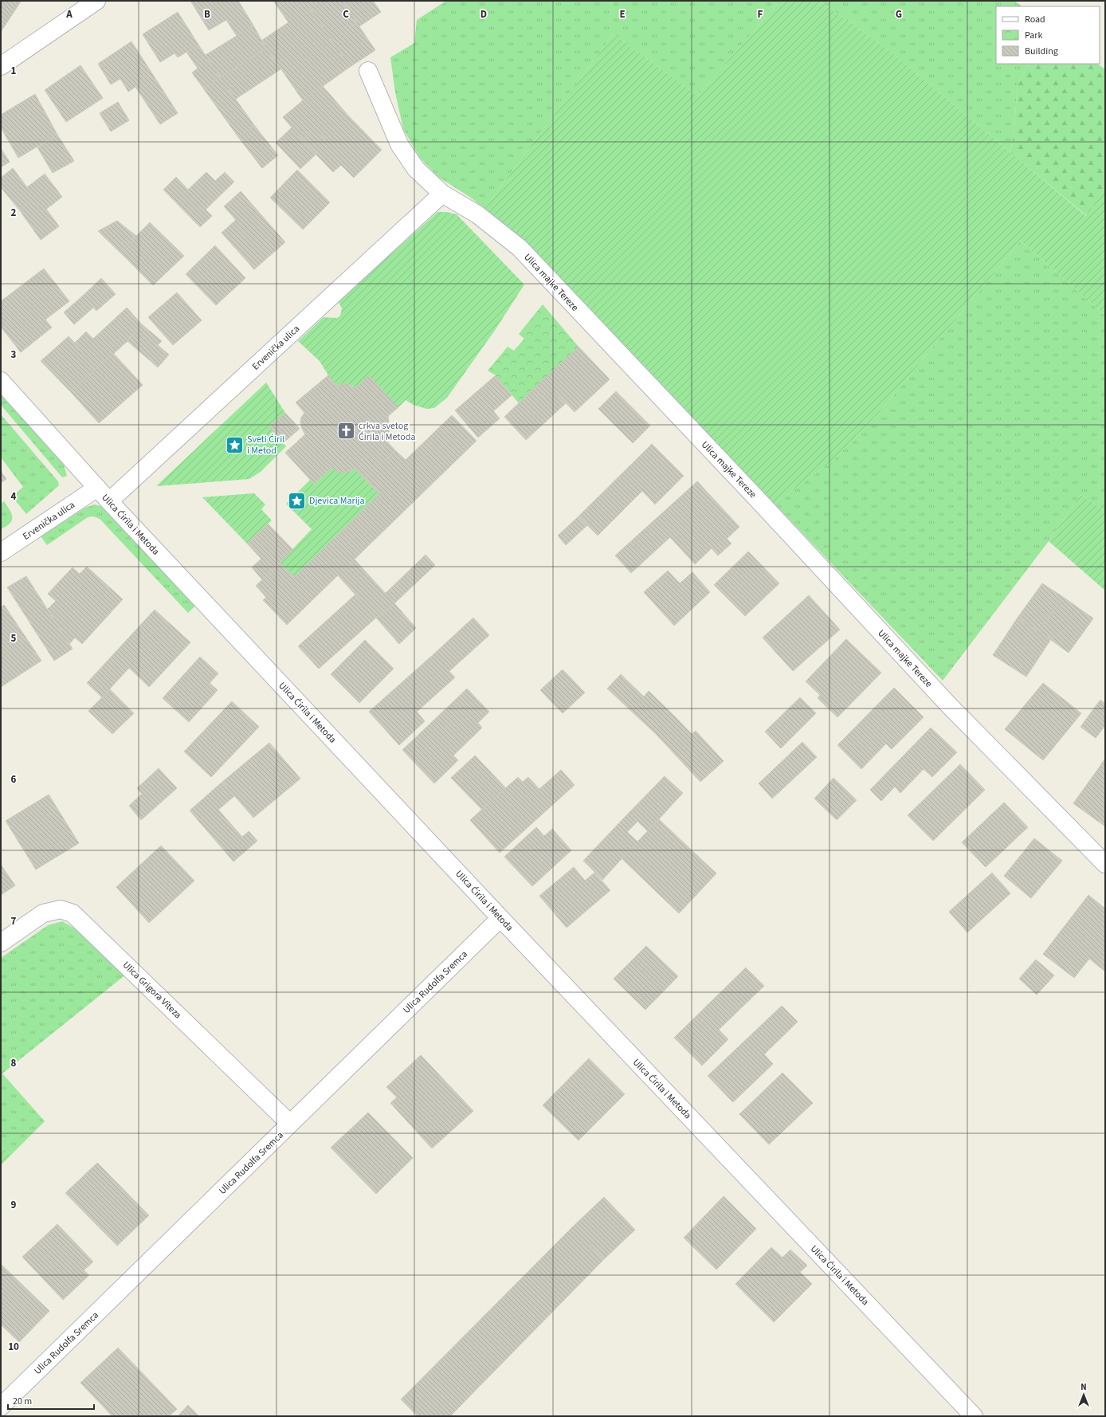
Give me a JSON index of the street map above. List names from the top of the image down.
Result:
{
  "streets": {
    "street": [
      "Ulica majke Tereze",
      "Ervenička ulica",
      "Ulica Ćirila i Metoda",
      "Ulica Rudolfa Sremca",
      "Ulica Grigora Viteza"
    ]
  },
  "crossings": [
    ["Ulica majke Tereze", "Ervenička ulica"],
    ["Ervenička ulica", "Ulica Ćirila i Metoda"],
    ["Ulica Ćirila i Metoda", "Ulica Rudolfa Sremca"],
    ["Ulica Rudolfa Sremca", "Ulica Grigora Viteza"]
  ],
  "places": {
    "church": ["crkva svetog Ćirila i Metoda"],
    "place": ["Sveti Ćiril i Metod", "Djevica Marija"]
  },
  "legend": ["Road", "Park", "Building"],
  "scale_bar": "20 m",
  "north": "top",
  "grid": {
    "columns": [
      "A",
      "B",
      "C",
      "D",
      "E",
      "F",
      "G"
    ],
    "rows": [
      "1",
      "2",
      "3",
      "4",
      "5",
      "6",
      "7",
      "8",
      "9",
      "10"
    ]
  }
}
